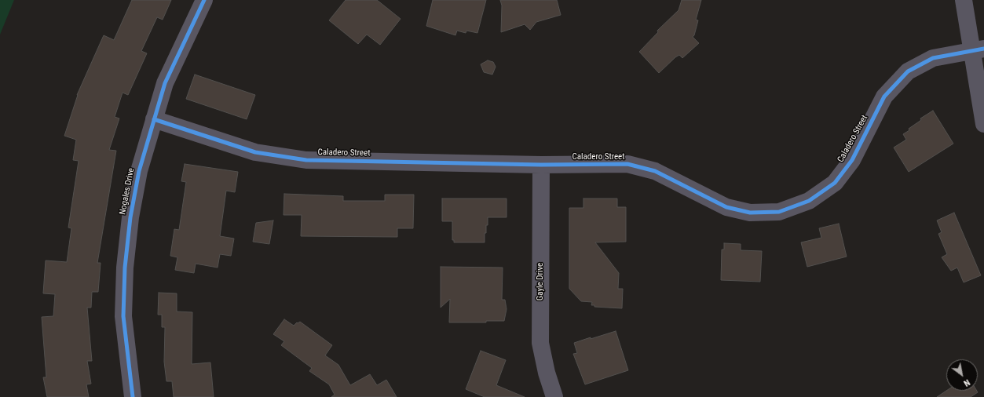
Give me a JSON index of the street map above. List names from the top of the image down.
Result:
{
  "streets": {
    "street": ["Caladero Street", "Nogales Drive", "Gayle Drive"]
  },
  "crossings": [
    ["Caladero Street", "Nogales Drive"],
    ["Caladero Street", "Gayle Drive"]
  ],
  "north": "bottom right"
}
